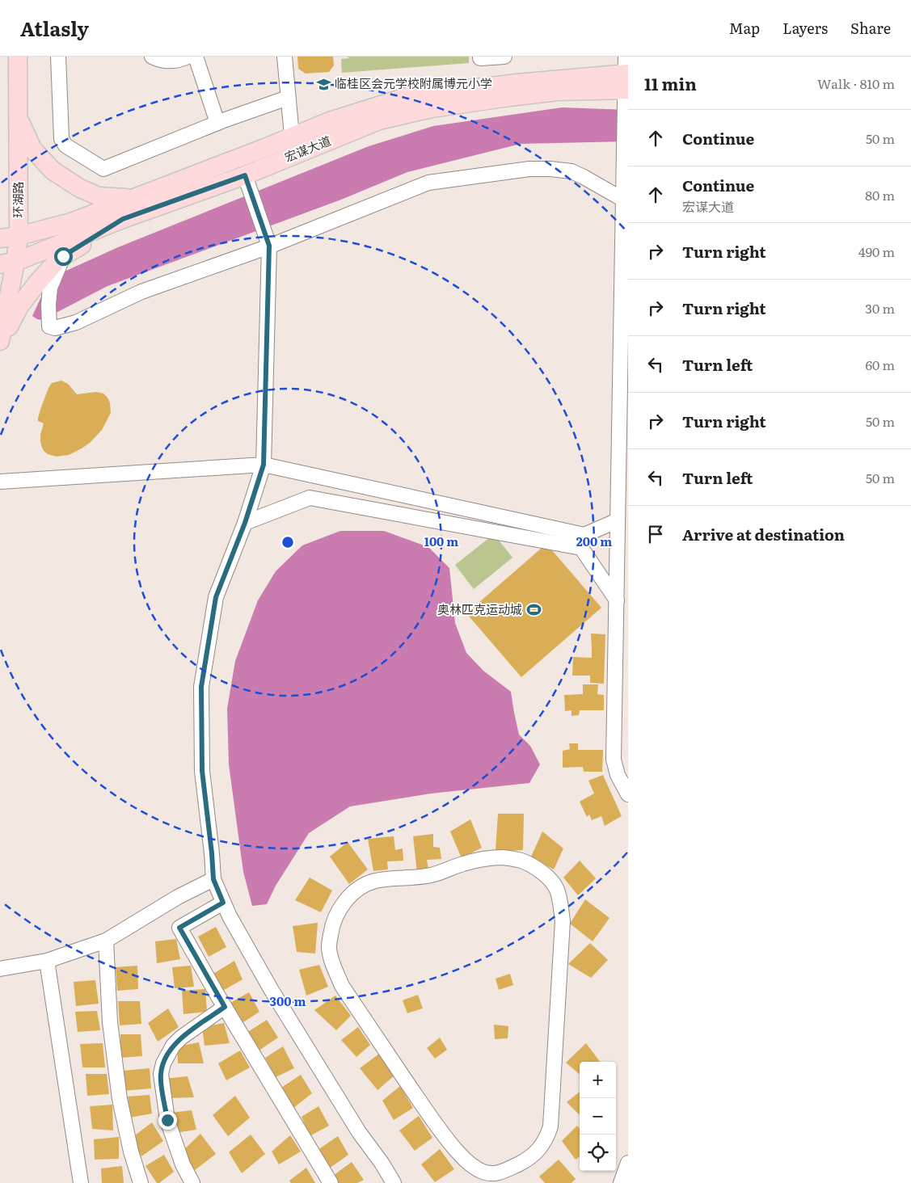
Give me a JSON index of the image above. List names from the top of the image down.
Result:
{
  "streets": {
    "main road": ["宏谋大道", "环湖路"]
  },
  "crossings": [
    ["宏谋大道", "环湖路"]
  ],
  "places": {
    "school or university": ["临桂区会元学校附属博元小学"],
    "sports": ["奥林匹克运动城"]
  },
  "page": {
    "header": "Atlasly",
    "nav": ["Map", "Layers", "Share"],
    "heading": ["11 min", "Walk · 810 m"],
    "list": [
      ["Continue", "50 m"],
      ["Continue", "宏谋大道", "80 m"],
      ["Turn right", "490 m"],
      ["Turn right", "30 m"],
      ["Turn left", "60 m"],
      ["Turn right", "50 m"],
      ["Turn left", "50 m"],
      "Arrive at destination"
    ],
    "map_buttons": ["+", "−"]
  },
  "rings": ["100 m", "200 m", "300 m"]
}
